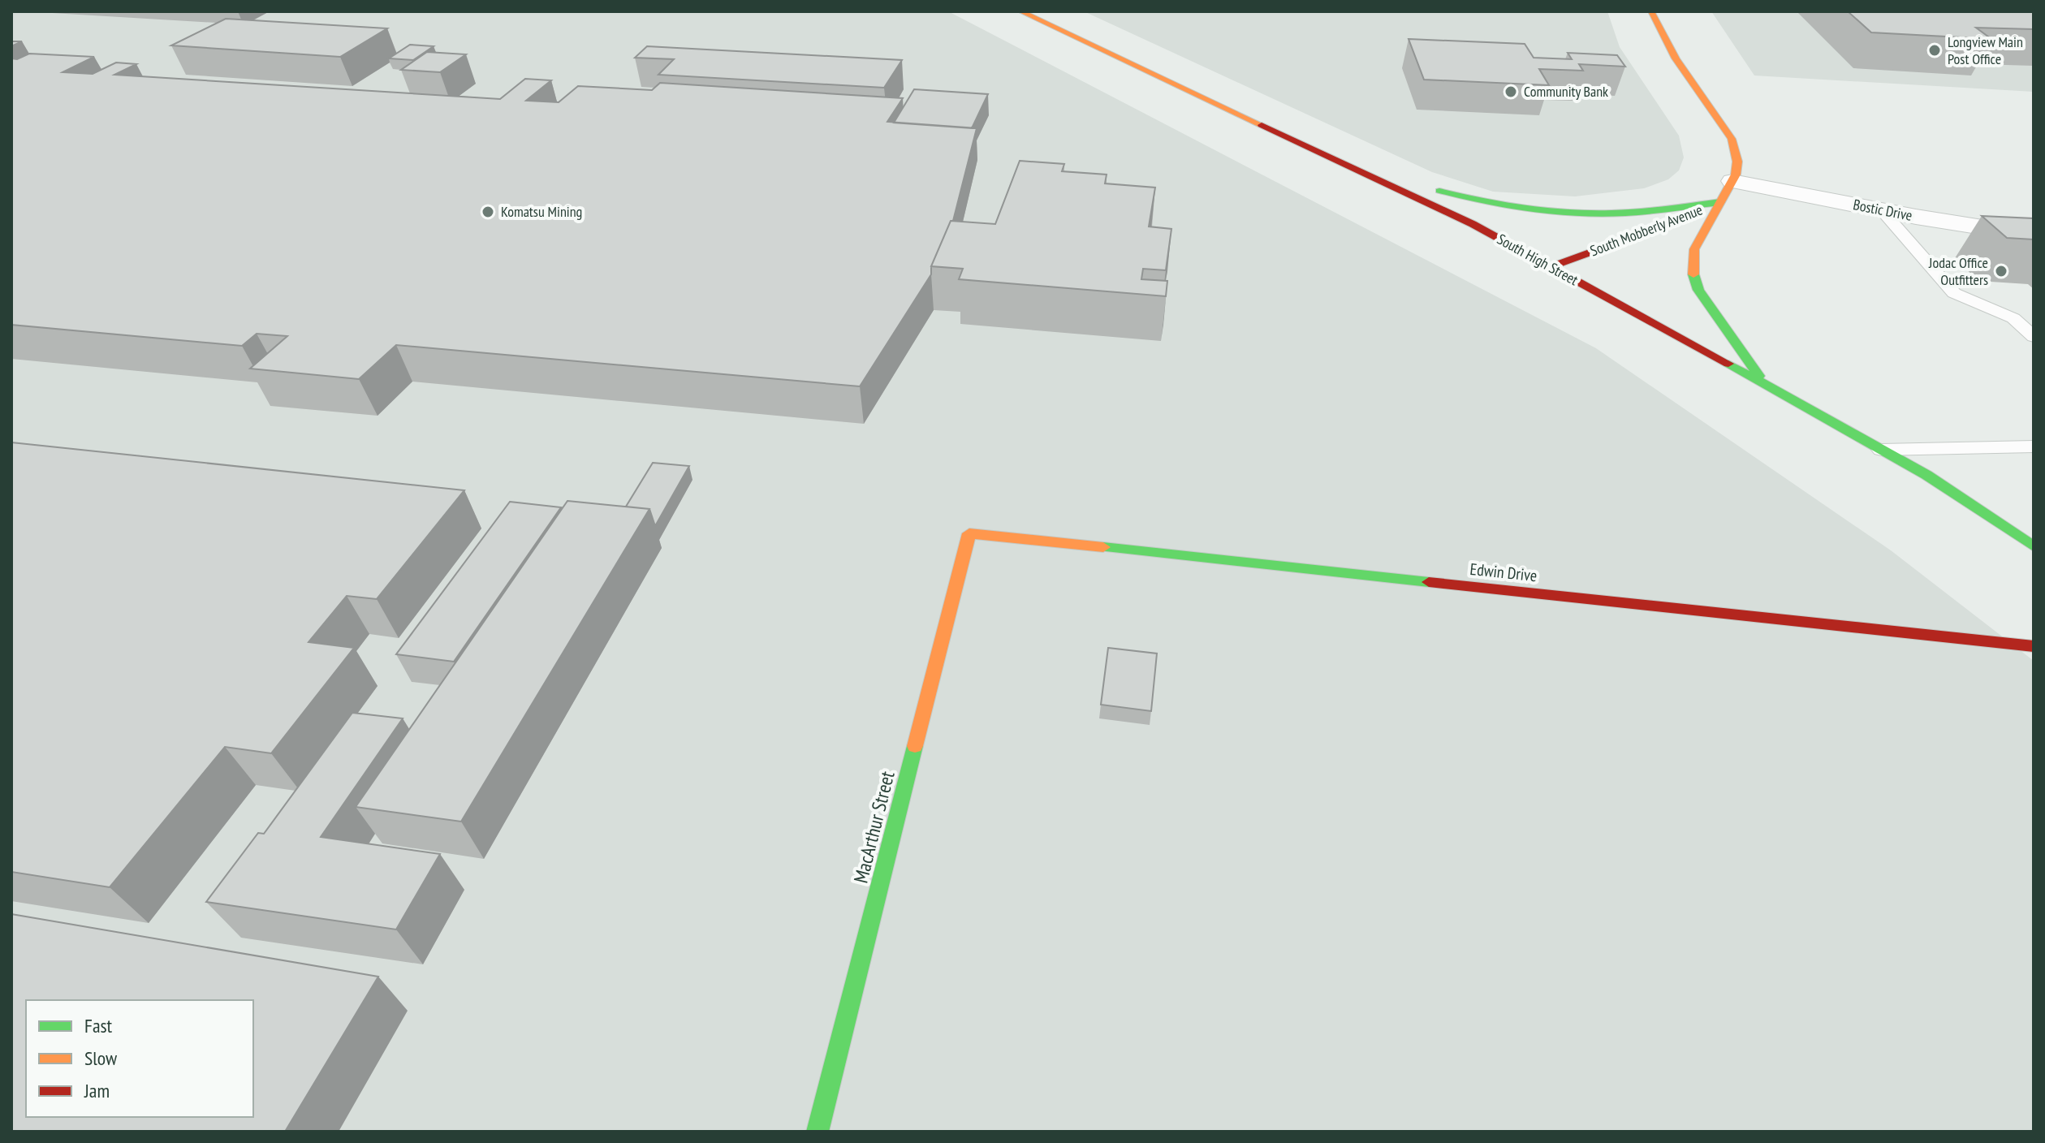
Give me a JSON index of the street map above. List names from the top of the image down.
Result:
{
  "streets": {
    "main road": [
      "South Mobberly Avenue",
      "South High Street",
      "Edwin Drive",
      "MacArthur Street"
    ],
    "street": ["Bostic Drive"]
  },
  "crossings": [
    ["Bostic Drive", "South Mobberly Avenue"],
    ["South Mobberly Avenue", "South High Street"],
    ["Edwin Drive", "MacArthur Street"]
  ],
  "places": [
    "Longview Main Post Office",
    "Community Bank",
    "Komatsu Mining",
    "Jodac Office Outfitters"
  ],
  "legend": ["Fast", "Slow", "Jam"]
}
